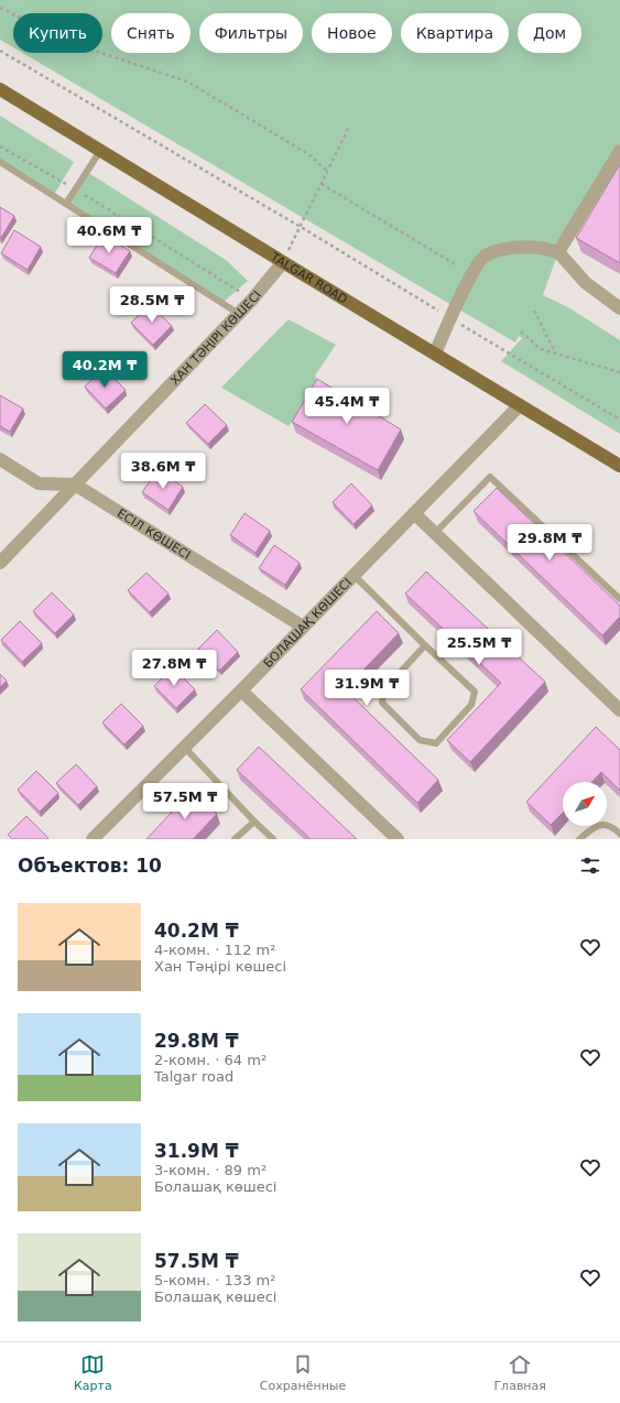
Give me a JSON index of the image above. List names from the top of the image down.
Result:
{
  "streets": {
    "main road": ["TALGAR ROAD"],
    "street": ["ХАН ТӘҢІРІ КӨШЕСІ", "ЕСІЛ КӨШЕСІ", "БОЛАШАҚ КӨШЕСІ"]
  },
  "crossings": [
    ["TALGAR ROAD", "ХАН ТӘҢІРІ КӨШЕСІ"],
    ["TALGAR ROAD", "БОЛАШАҚ КӨШЕСІ"],
    ["ХАН ТӘҢІРІ КӨШЕСІ", "ЕСІЛ КӨШЕСІ"],
    ["ЕСІЛ КӨШЕСІ", "БОЛАШАҚ КӨШЕСІ"]
  ],
  "north": "top right",
  "page": {
    "chip": [
      "Купить",
      "Снять",
      "Фильтры",
      "Новое",
      "Квартира",
      "Дом"
    ],
    "price": [
      "40.6M ₸",
      "28.5M ₸",
      "40.2M ₸",
      "45.4M ₸",
      "38.6M ₸",
      "29.8M ₸",
      "25.5M ₸",
      "27.8M ₸",
      "31.9M ₸",
      "57.5M ₸"
    ],
    "heading": "Объектов: 10",
    "list": [
      {
        "name": "40.2M ₸",
        "note": "4-комн. · 112 m² · Хан Тәңірі көшесі"
      },
      {
        "name": "29.8M ₸",
        "note": "2-комн. · 64 m² · Talgar road"
      },
      {
        "name": "31.9M ₸",
        "note": "3-комн. · 89 m² · Болашақ көшесі"
      },
      {
        "name": "57.5M ₸",
        "note": "5-комн. · 133 m² · Болашақ көшесі"
      }
    ],
    "tabs": ["Карта", "Сохранённые", "Главная"]
  }
}
